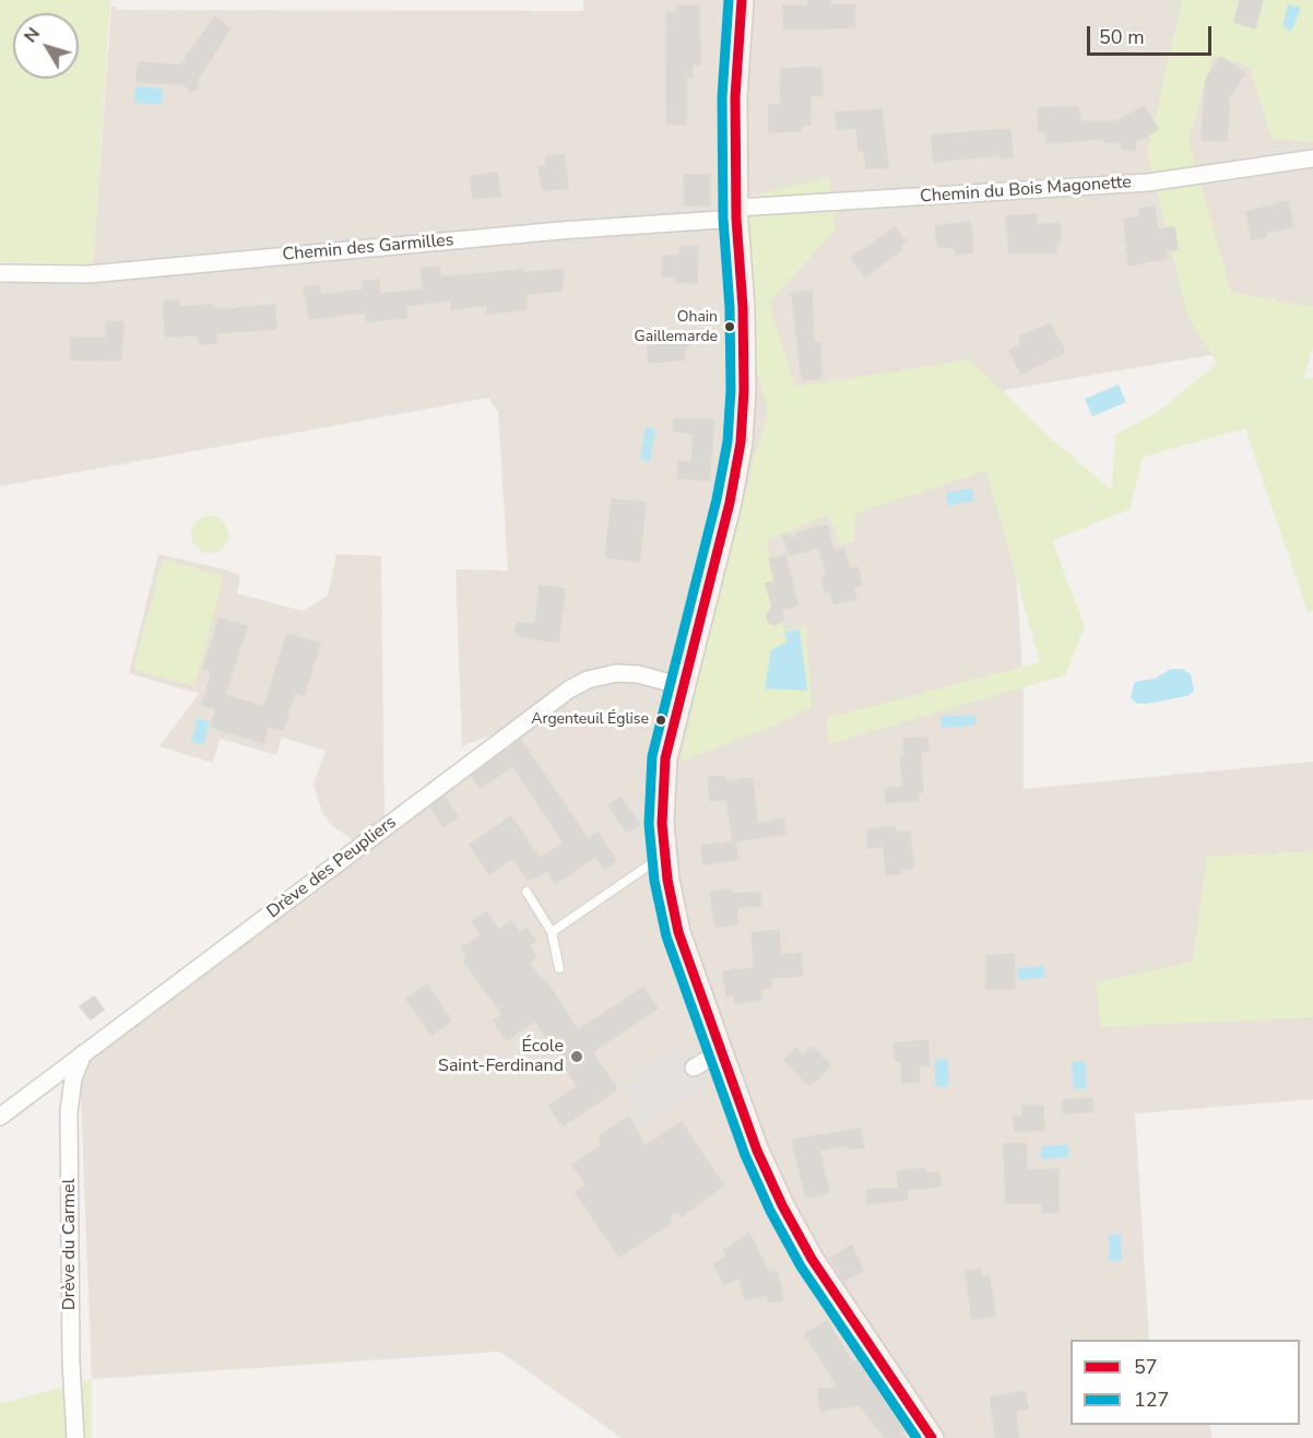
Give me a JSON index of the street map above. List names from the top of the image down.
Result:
{
  "streets": {
    "street": [
      "Chemin du Bois Magonette",
      "Chemin des Garmilles",
      "Drève des Peupliers",
      "Drève du Carmel"
    ]
  },
  "crossings": [
    ["Chemin du Bois Magonette", "Chemin des Garmilles"],
    ["Drève des Peupliers", "Drève du Carmel"]
  ],
  "places": ["Ohain Gaillemarde", "Argenteuil Église", "École Saint-Ferdinand"],
  "lines": ["transit line 57", "transit line 127"],
  "legend": ["57", "127"],
  "scale_bar": "50 m",
  "north": "top left"
}
